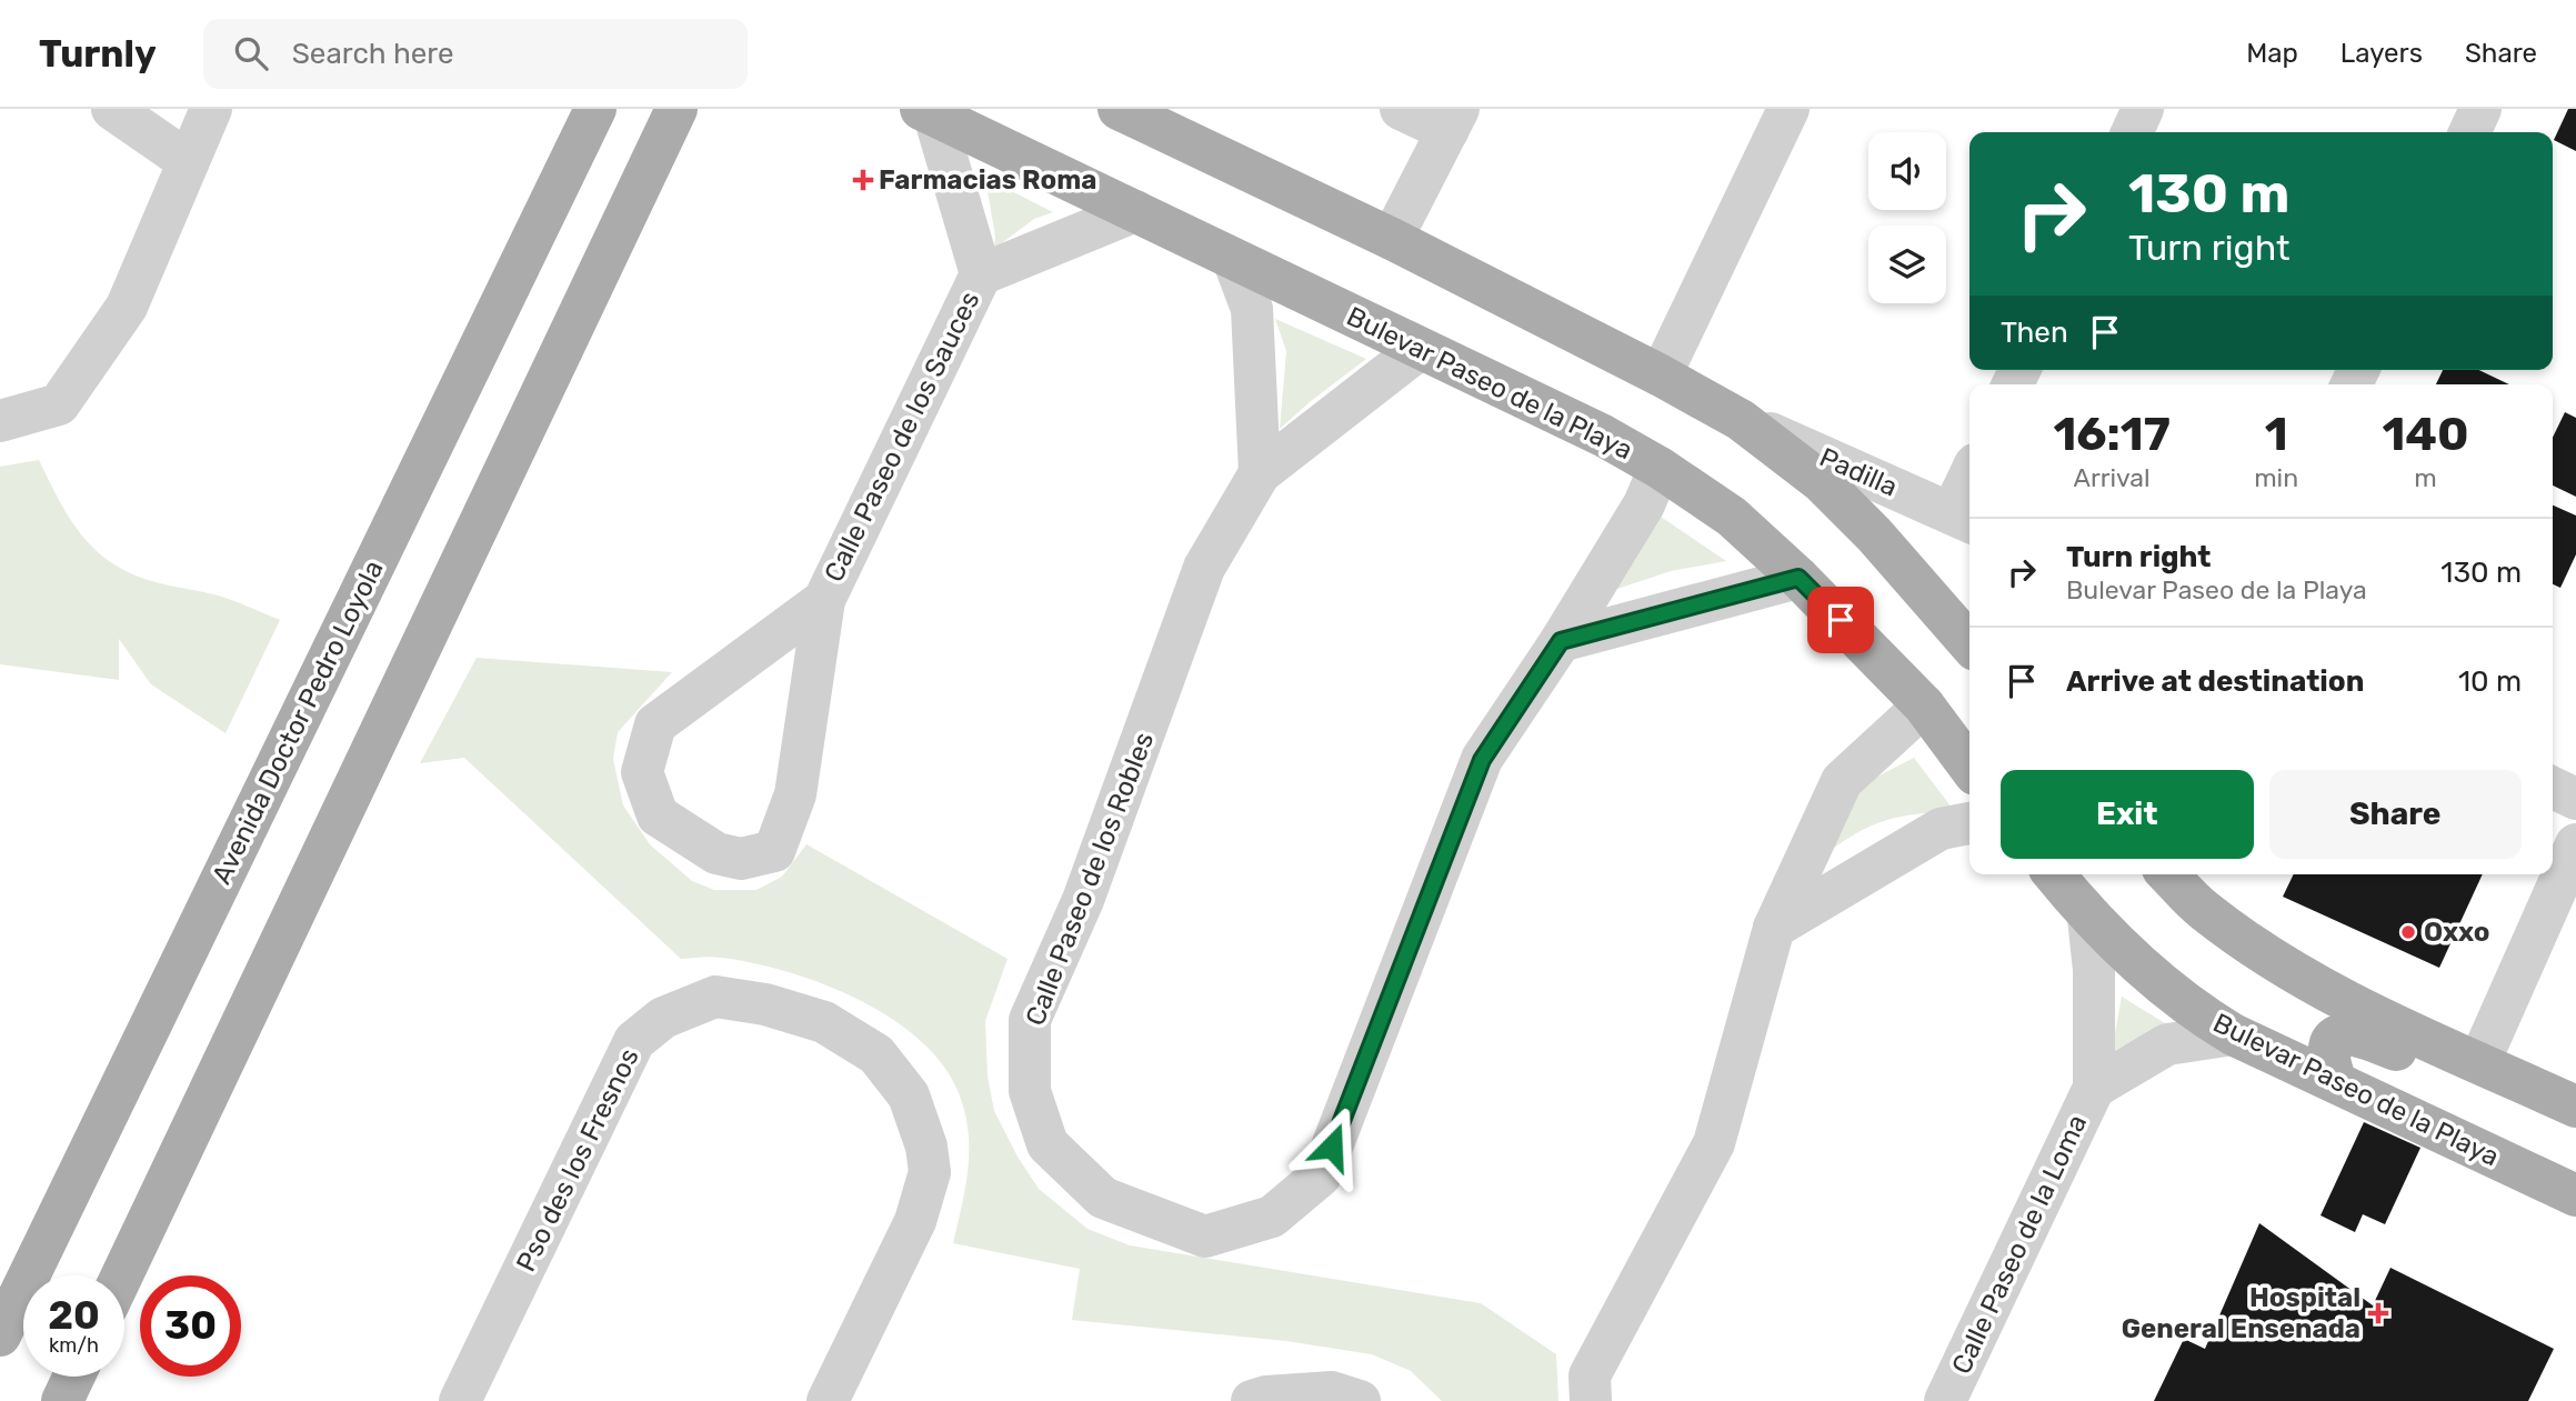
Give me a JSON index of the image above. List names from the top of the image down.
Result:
{
  "streets": {
    "main road": ["Bulevar Paseo de la Playa", "Avenida Doctor Pedro Loyola"],
    "street": [
      "Calle Paseo de los Sauces",
      "Padilla",
      "Calle Paseo de los Robles",
      "Pso des los Fresnos",
      "Calle Paseo de la Loma"
    ]
  },
  "crossings": [
    ["Bulevar Paseo de la Playa", "Calle Paseo de los Sauces"],
    ["Bulevar Paseo de la Playa", "Calle Paseo de los Robles"],
    ["Bulevar Paseo de la Playa", "Calle Paseo de la Loma"]
  ],
  "places": {
    "health": ["Farmacias Roma", "Hospital General Ensenada"],
    "other": ["Oxxo"]
  },
  "page": {
    "header": "Turnly",
    "search": "Search here",
    "nav": ["Map", "Layers", "Share"],
    "turn": ["130 m", "Turn right"],
    "then": "Then",
    "eta": [
      "16:17",
      "Arrival",
      "1",
      "min",
      "140",
      "m"
    ],
    "list": [
      {
        "name": "Turn right",
        "note": "Bulevar Paseo de la Playa",
        "value": "130 m"
      },
      {
        "name": "Arrive at destination",
        "value": "10 m"
      }
    ],
    "buttons": ["Exit", "Share"],
    "speed": "20 km/h",
    "limit": "30"
  }
}
